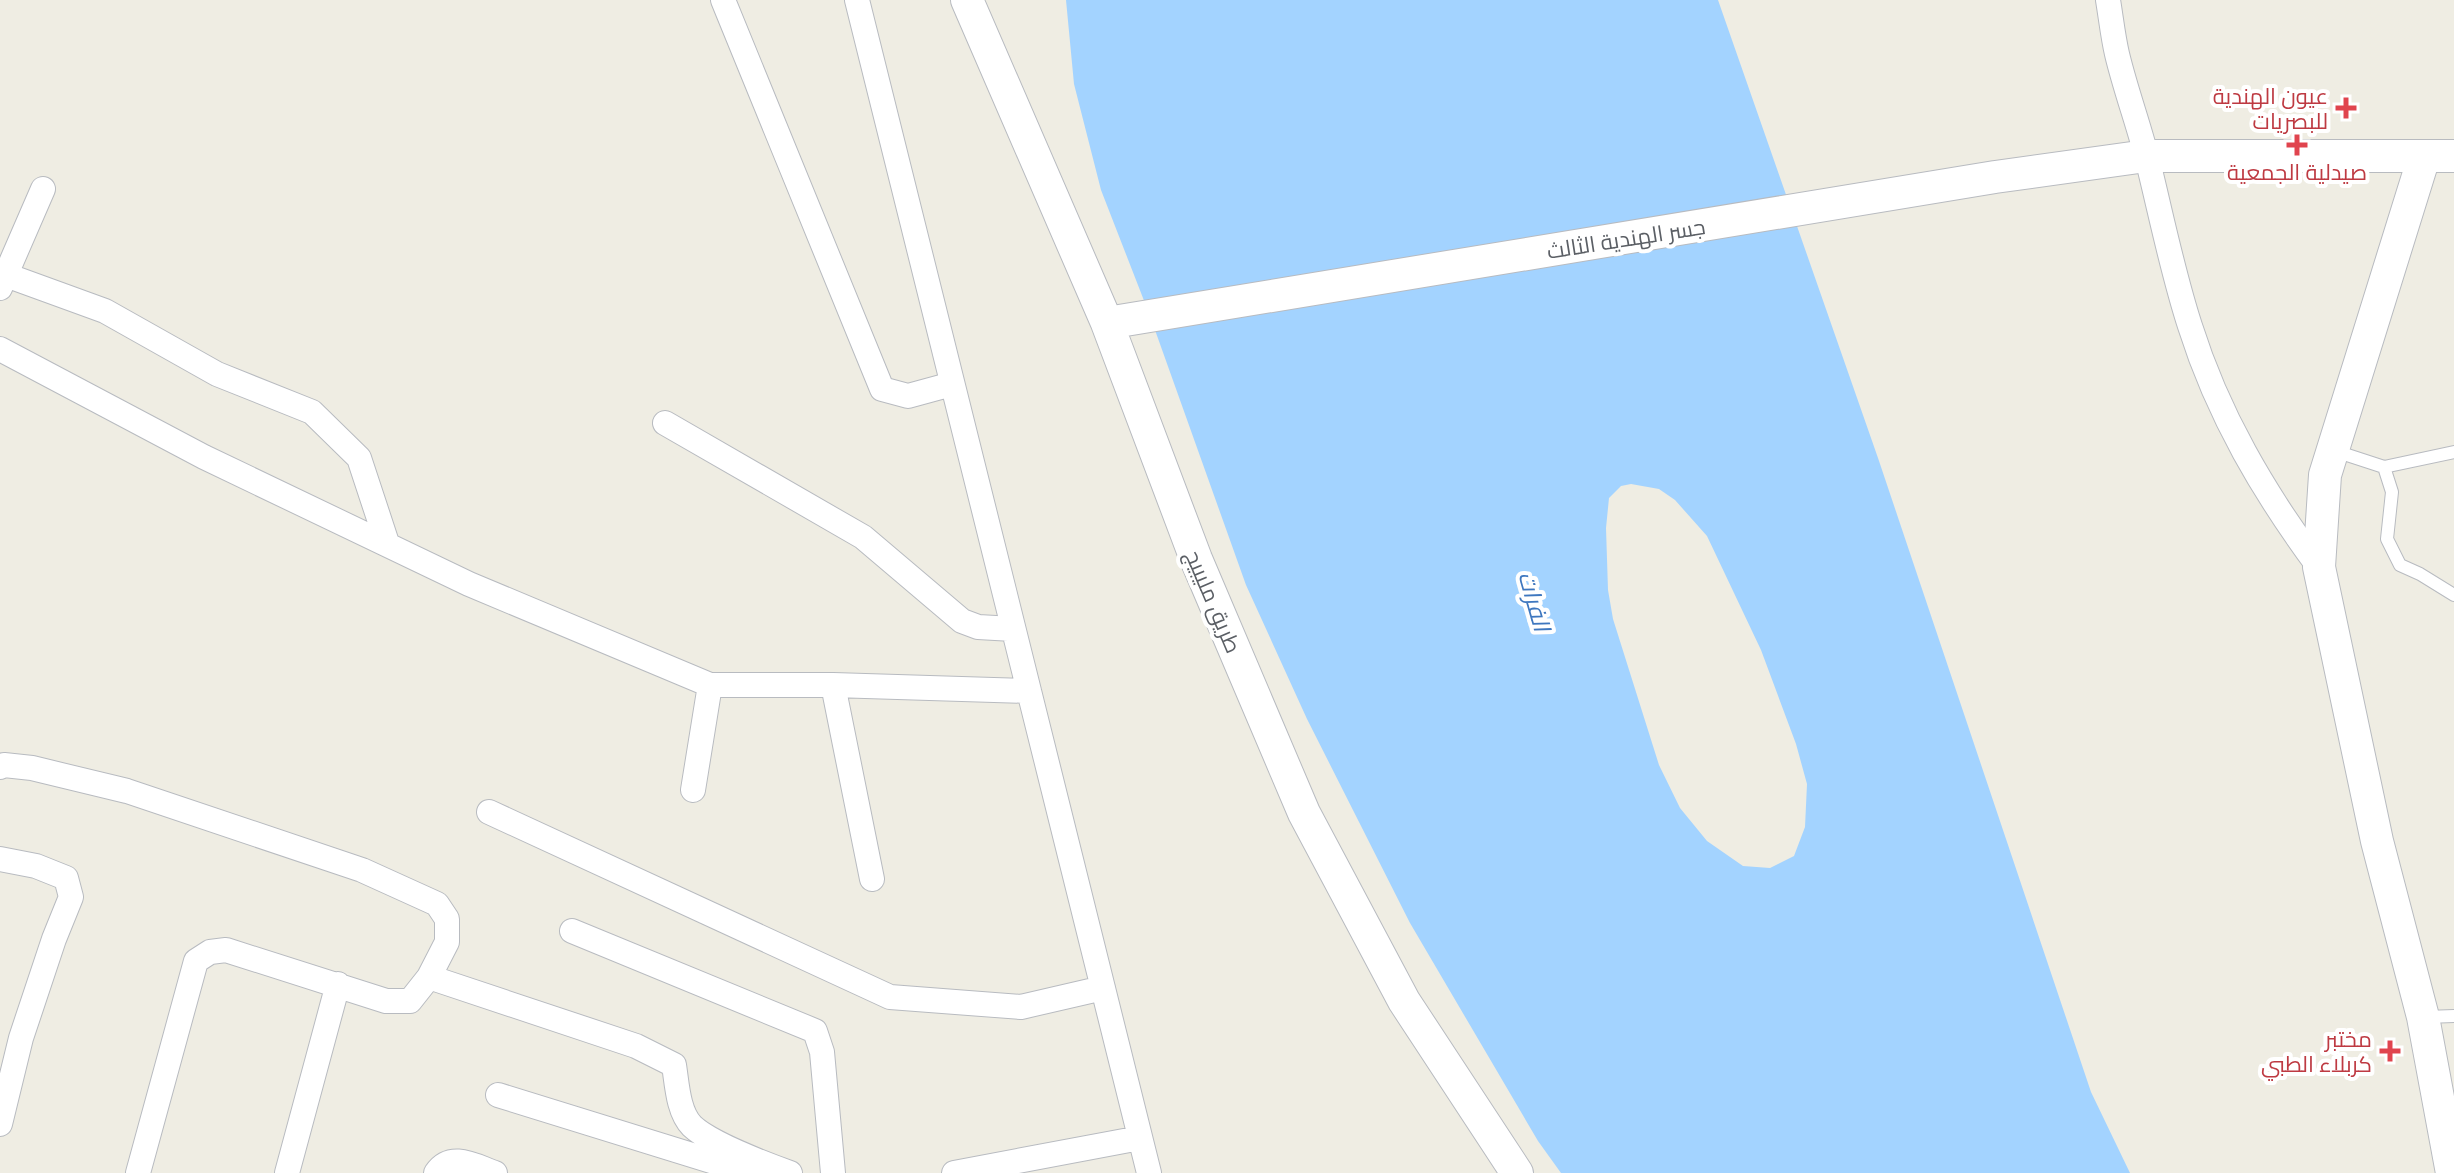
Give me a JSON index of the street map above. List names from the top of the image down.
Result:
{
  "streets": {
    "street": ["جسر الهندية الثالث", "طريق مليبيج"]
  },
  "crossings": [
    ["جسر الهندية الثالث", "طريق مليبيج"]
  ],
  "water": ["الفرات"],
  "places": {
    "health": ["عيون الهندية للبصريات", "صيدلية الجمعية", "مختبر كربلاء الطبي"]
  }
}
